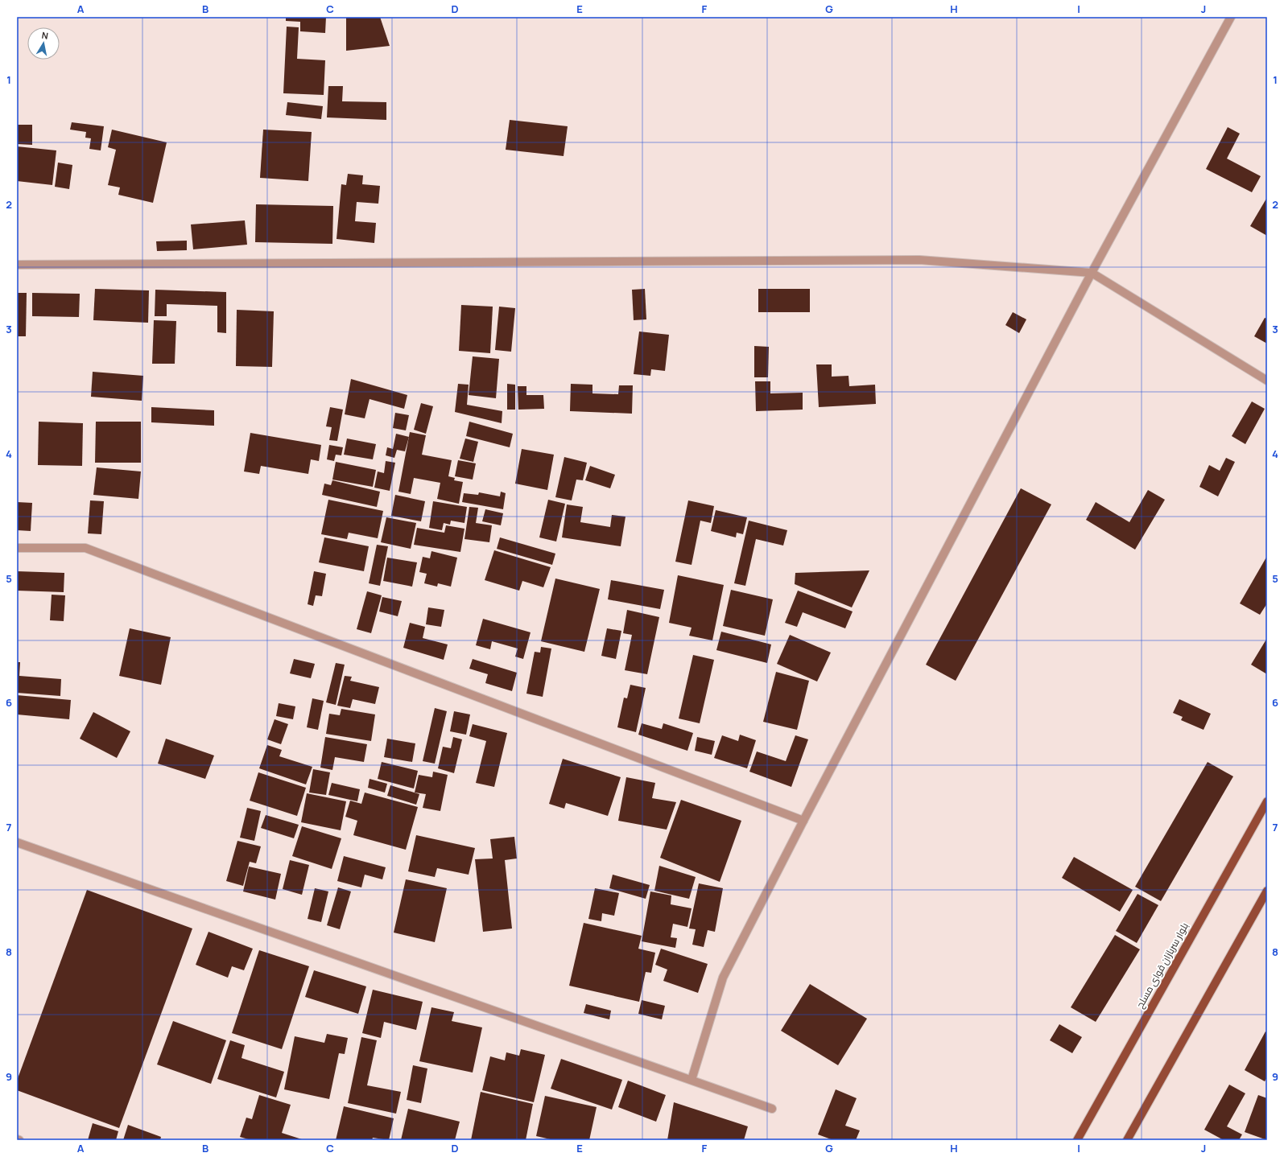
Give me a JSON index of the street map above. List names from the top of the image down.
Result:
{
  "streets": {
    "main road": ["بلوار سربازان قوای مسلح"]
  },
  "north": "top",
  "grid": {
    "columns": [
      "A",
      "B",
      "C",
      "D",
      "E",
      "F",
      "G",
      "H",
      "I",
      "J"
    ],
    "rows": [
      "1",
      "2",
      "3",
      "4",
      "5",
      "6",
      "7",
      "8",
      "9"
    ]
  }
}
